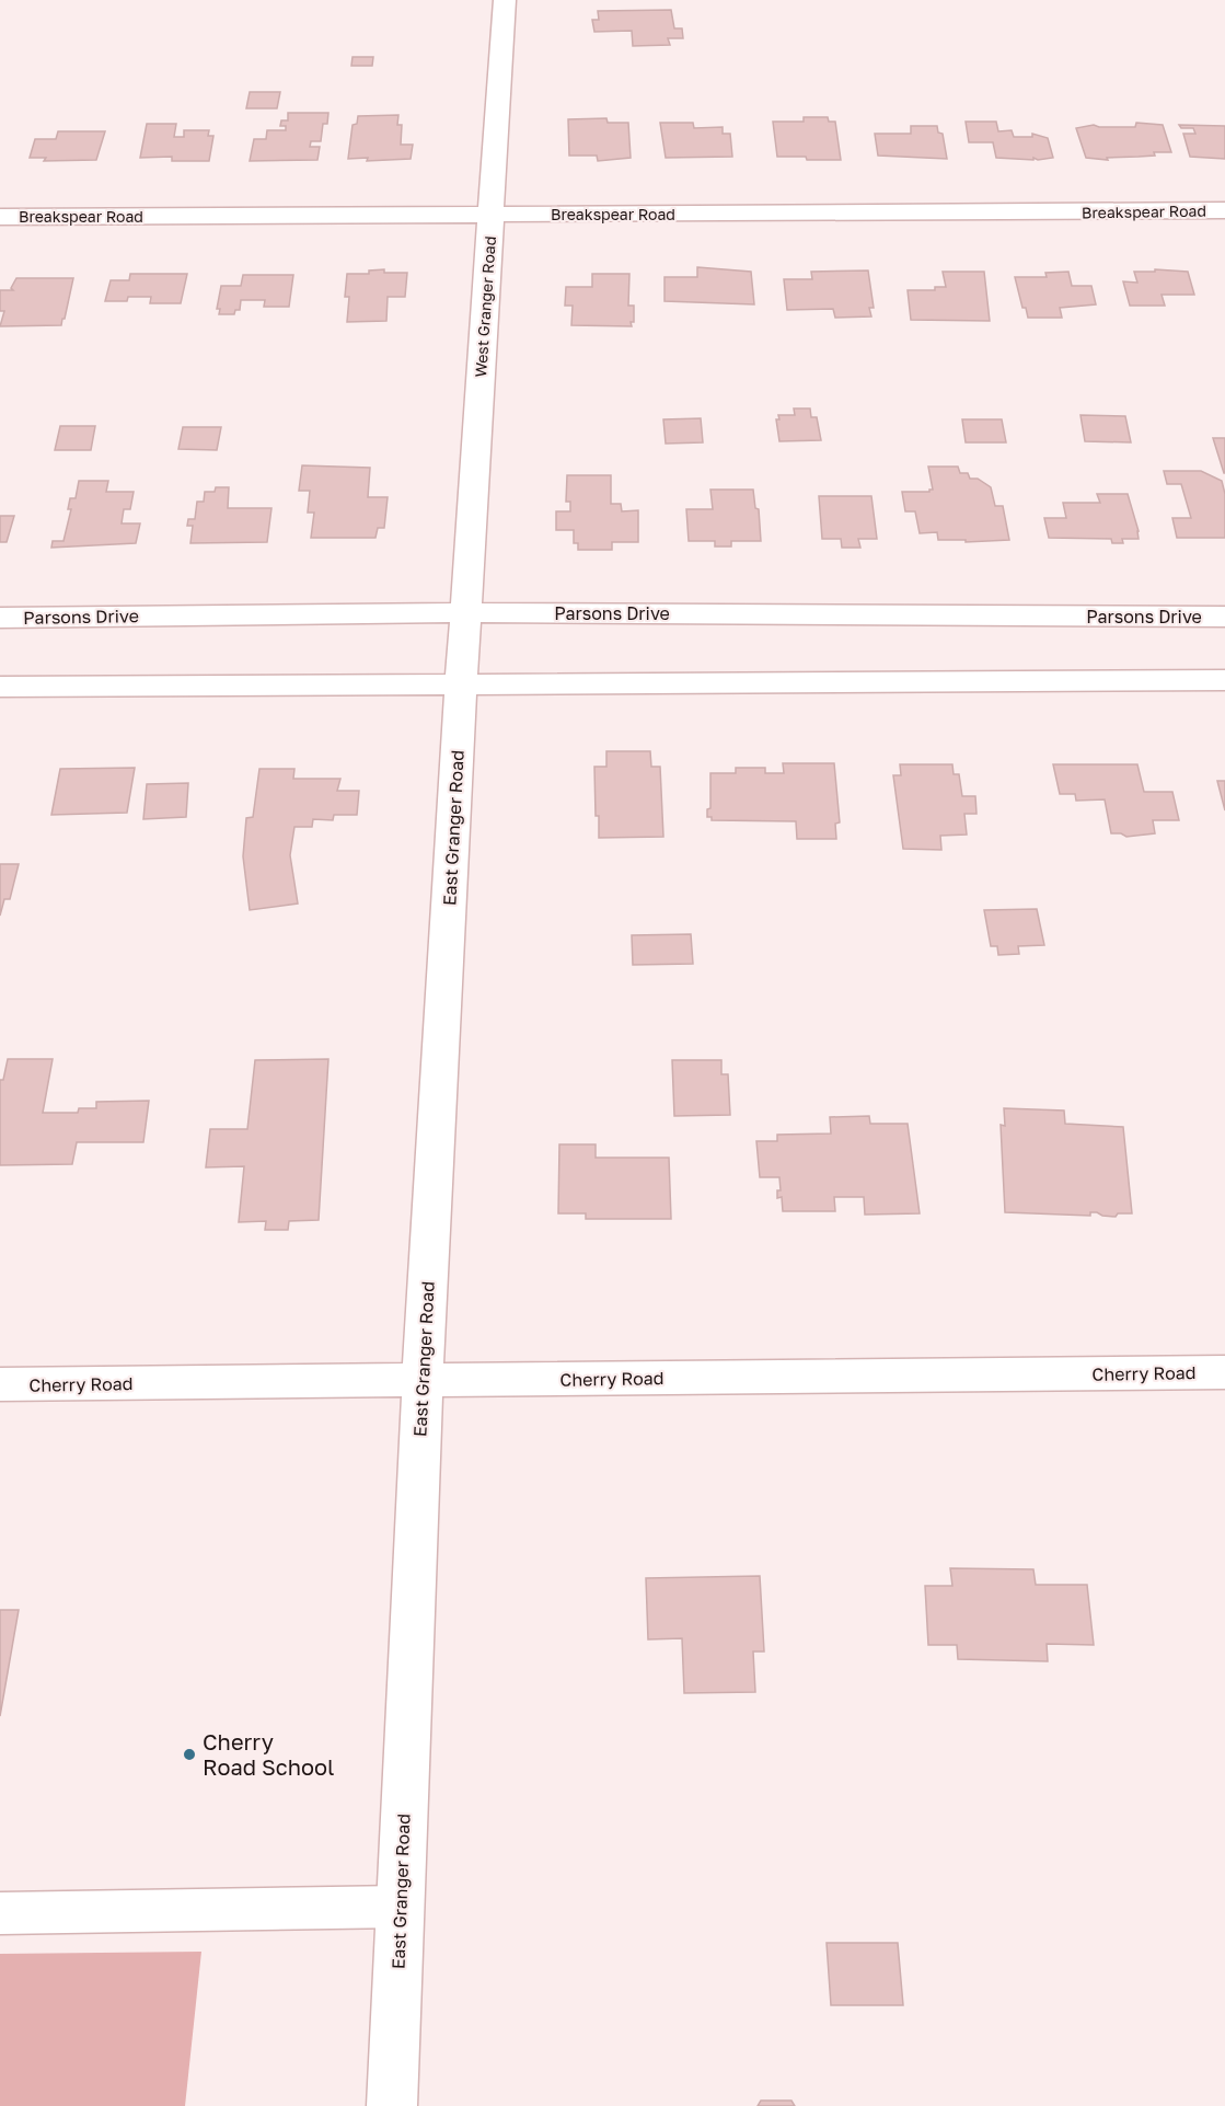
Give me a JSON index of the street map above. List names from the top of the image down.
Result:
{
  "streets": {
    "street": [
      "Breakspear Road",
      "West Granger Road",
      "Parsons Drive",
      "East Granger Road",
      "Cherry Road"
    ]
  },
  "crossings": [
    ["Breakspear Road", "West Granger Road"],
    ["West Granger Road", "Parsons Drive"],
    ["West Granger Road", "East Granger Road"],
    ["Parsons Drive", "East Granger Road"],
    ["East Granger Road", "Cherry Road"]
  ],
  "places": ["Cherry Road School"]
}
